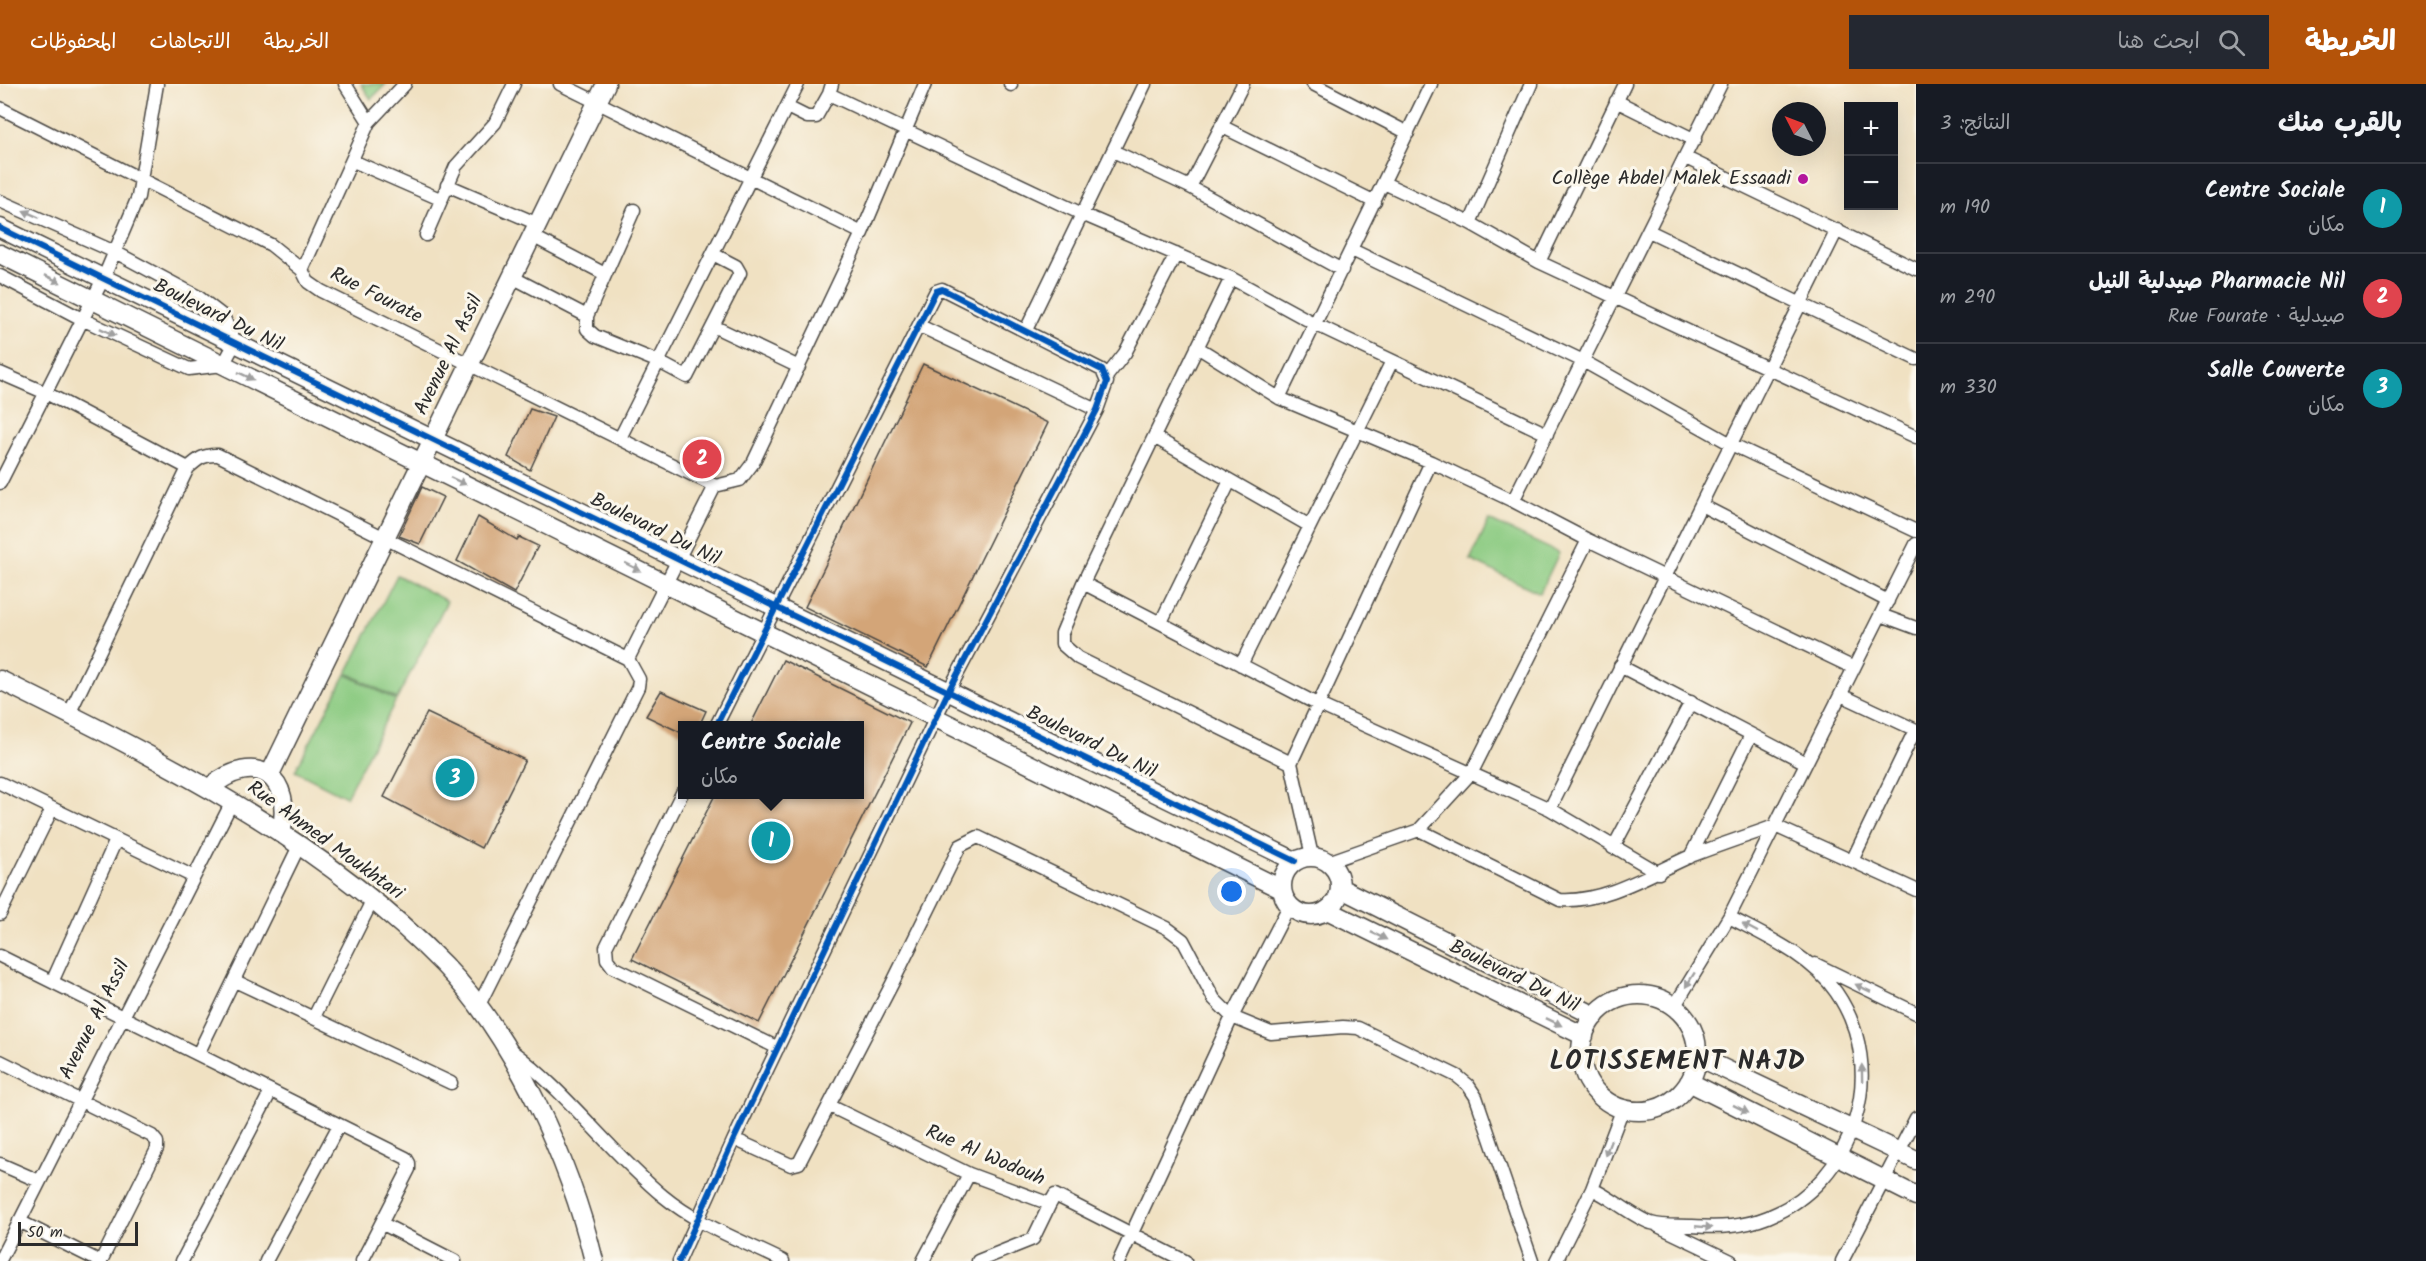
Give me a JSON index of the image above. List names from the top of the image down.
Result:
{
  "streets": {
    "street": [
      "Rue Fourate",
      "Boulevard Du Nil",
      "Avenue Al Assil",
      "Rue Ahmed Moukhtari",
      "Rue Al Wodouh"
    ]
  },
  "crossings": [
    ["Rue Fourate", "Avenue Al Assil"],
    ["Boulevard Du Nil", "Avenue Al Assil"],
    ["Avenue Al Assil", "Rue Ahmed Moukhtari"]
  ],
  "districts": ["LOTISSEMENT NAJD"],
  "places": ["Collège Abdel Malek Essaadi"],
  "scale_bar": "50 m",
  "north": "top left",
  "page": {
    "header": "الخريطة",
    "search": "ابحث هنا",
    "nav": ["الخريطة", "الاتجاهات", "المحفوظات"],
    "heading": ["بالقرب منك", "النتائج: 3"],
    "map_buttons": ["+", "−"],
    "list": [
      {
        "mark": "1",
        "name": "Centre Sociale",
        "note": "مكان",
        "value": "190 m"
      },
      {
        "mark": "2",
        "name": "Pharmacie Nil صيدلية النيل",
        "note": "صيدلية · Rue Fourate",
        "value": "290 m"
      },
      {
        "mark": "3",
        "name": "Salle Couverte",
        "note": "مكان",
        "value": "330 m"
      }
    ],
    "pins": ["2", "3", "1"],
    "popup": ["Centre Sociale", "مكان"],
    "scale": "50 m"
  }
}
